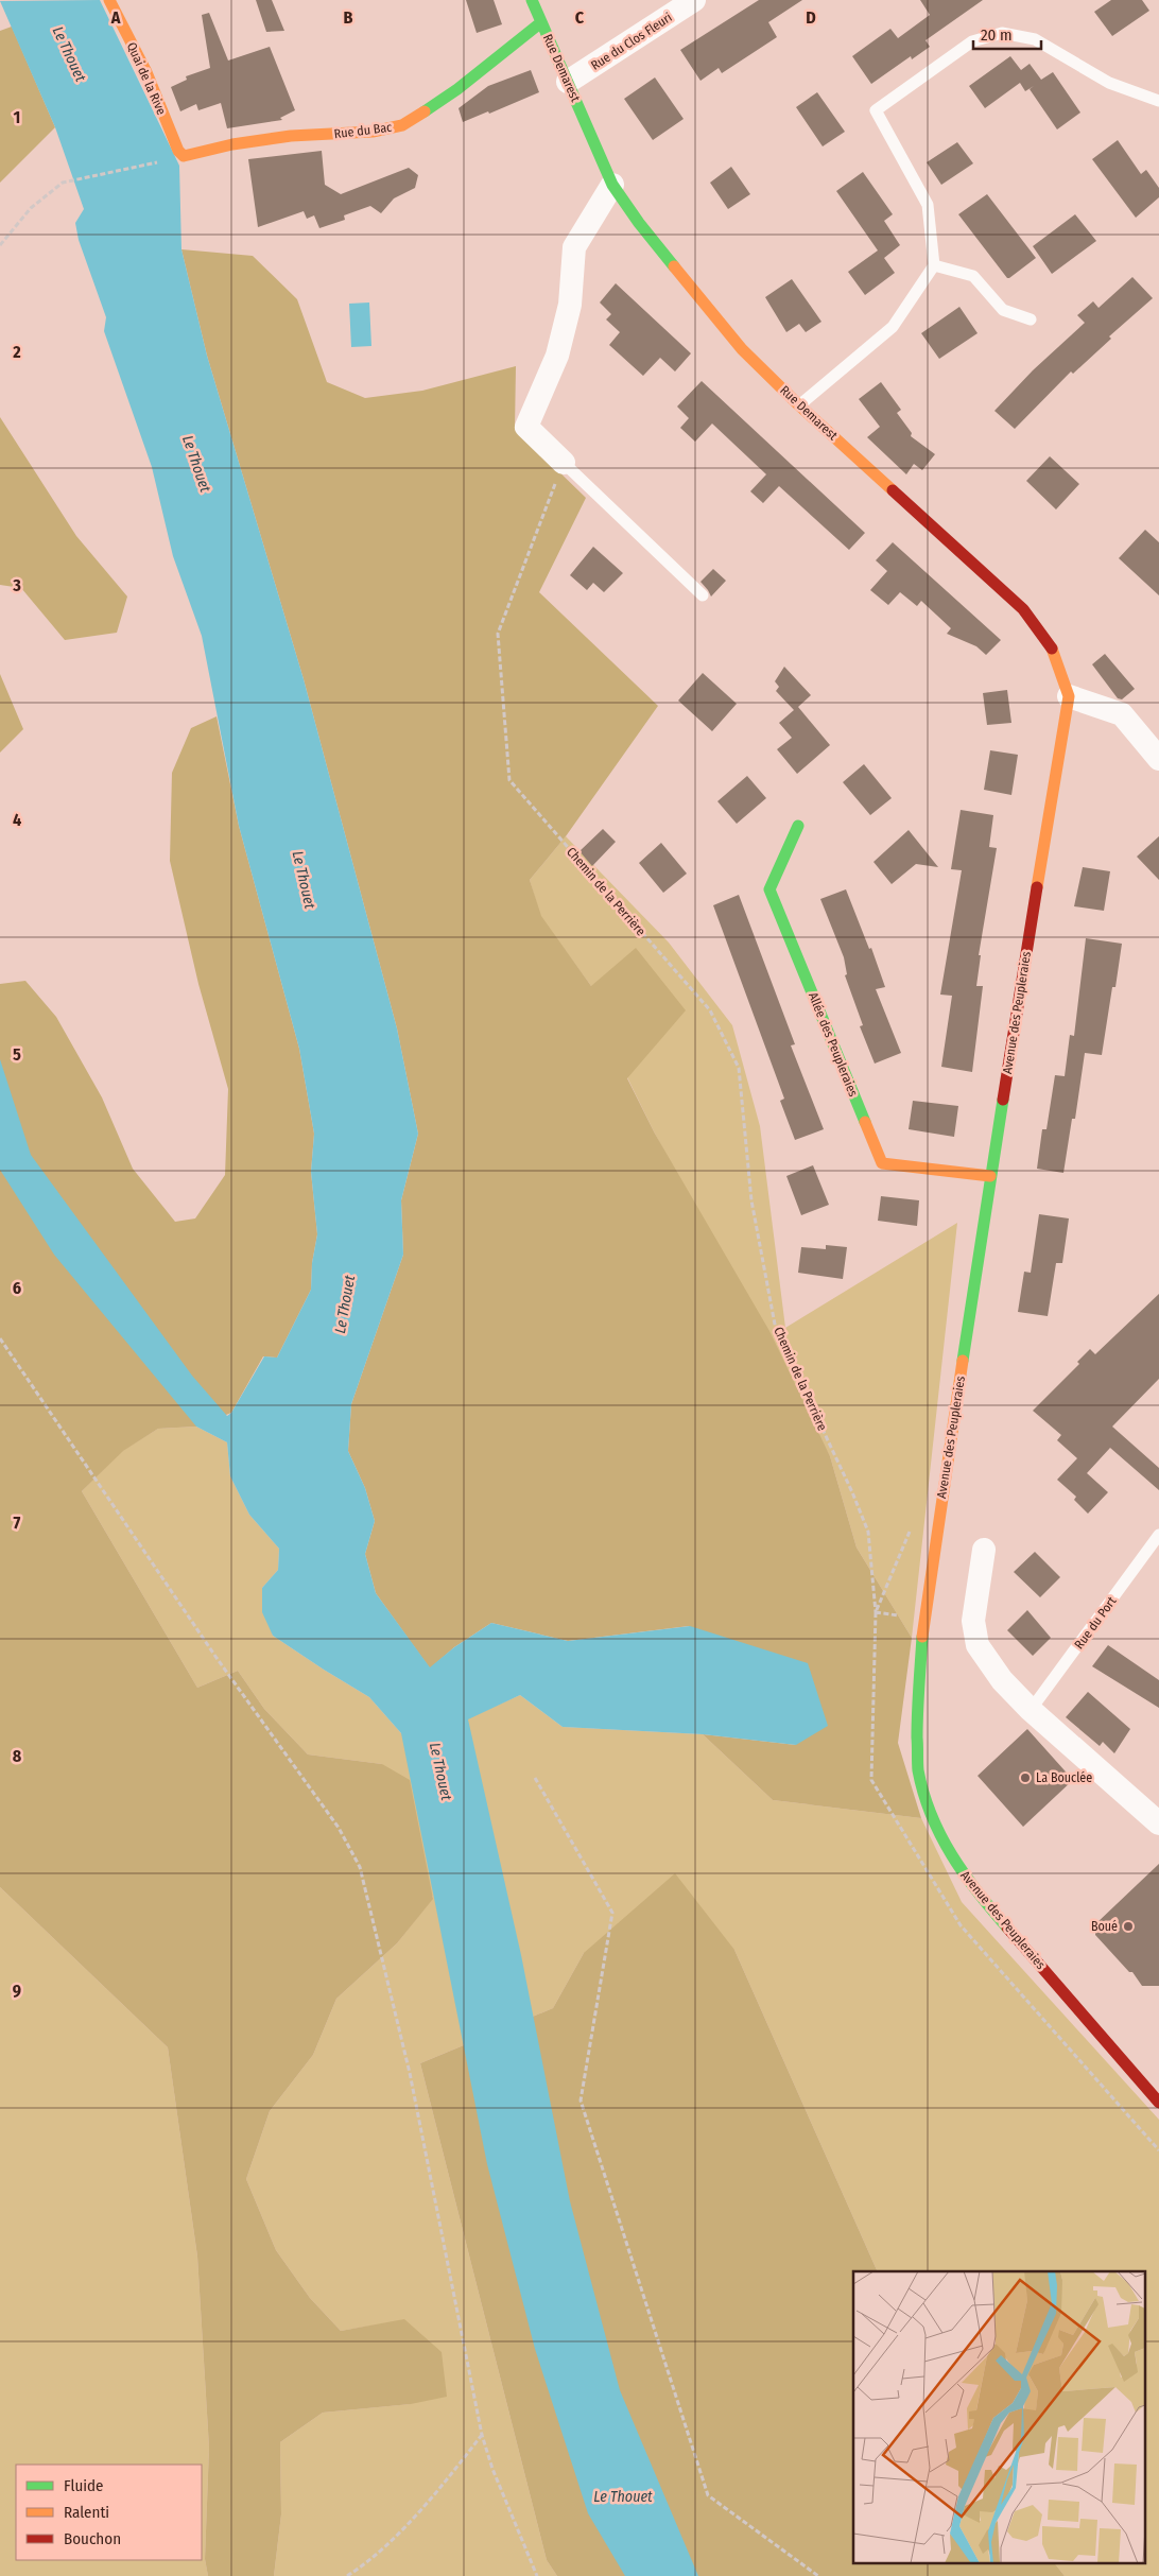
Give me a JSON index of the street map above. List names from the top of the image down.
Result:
{
  "streets": {
    "street": [
      "Rue du Clos Fleuri",
      "Rue Demarest",
      "Quai de la Rive",
      "Rue du Bac",
      "Avenue des Peupleraies",
      "Allée des Peupleraies"
    ],
    "lane": ["Rue du Port"],
    "path": ["Chemin de la Perrière"]
  },
  "crossings": [
    ["Rue du Clos Fleuri", "Rue Demarest"],
    ["Rue Demarest", "Rue du Bac"],
    ["Rue Demarest", "Avenue des Peupleraies"],
    ["Quai de la Rive", "Rue du Bac"],
    ["Avenue des Peupleraies", "Allée des Peupleraies"]
  ],
  "water": ["Le Thouet"],
  "places": ["La Bouclée", "Boué"],
  "legend": ["Fluide", "Ralenti", "Bouchon"],
  "scale_bar": "20 m",
  "grid": {
    "columns": [
      "A",
      "B",
      "C",
      "D"
    ],
    "rows": [
      "1",
      "2",
      "3",
      "4",
      "5",
      "6",
      "7",
      "8",
      "9"
    ]
  }
}
